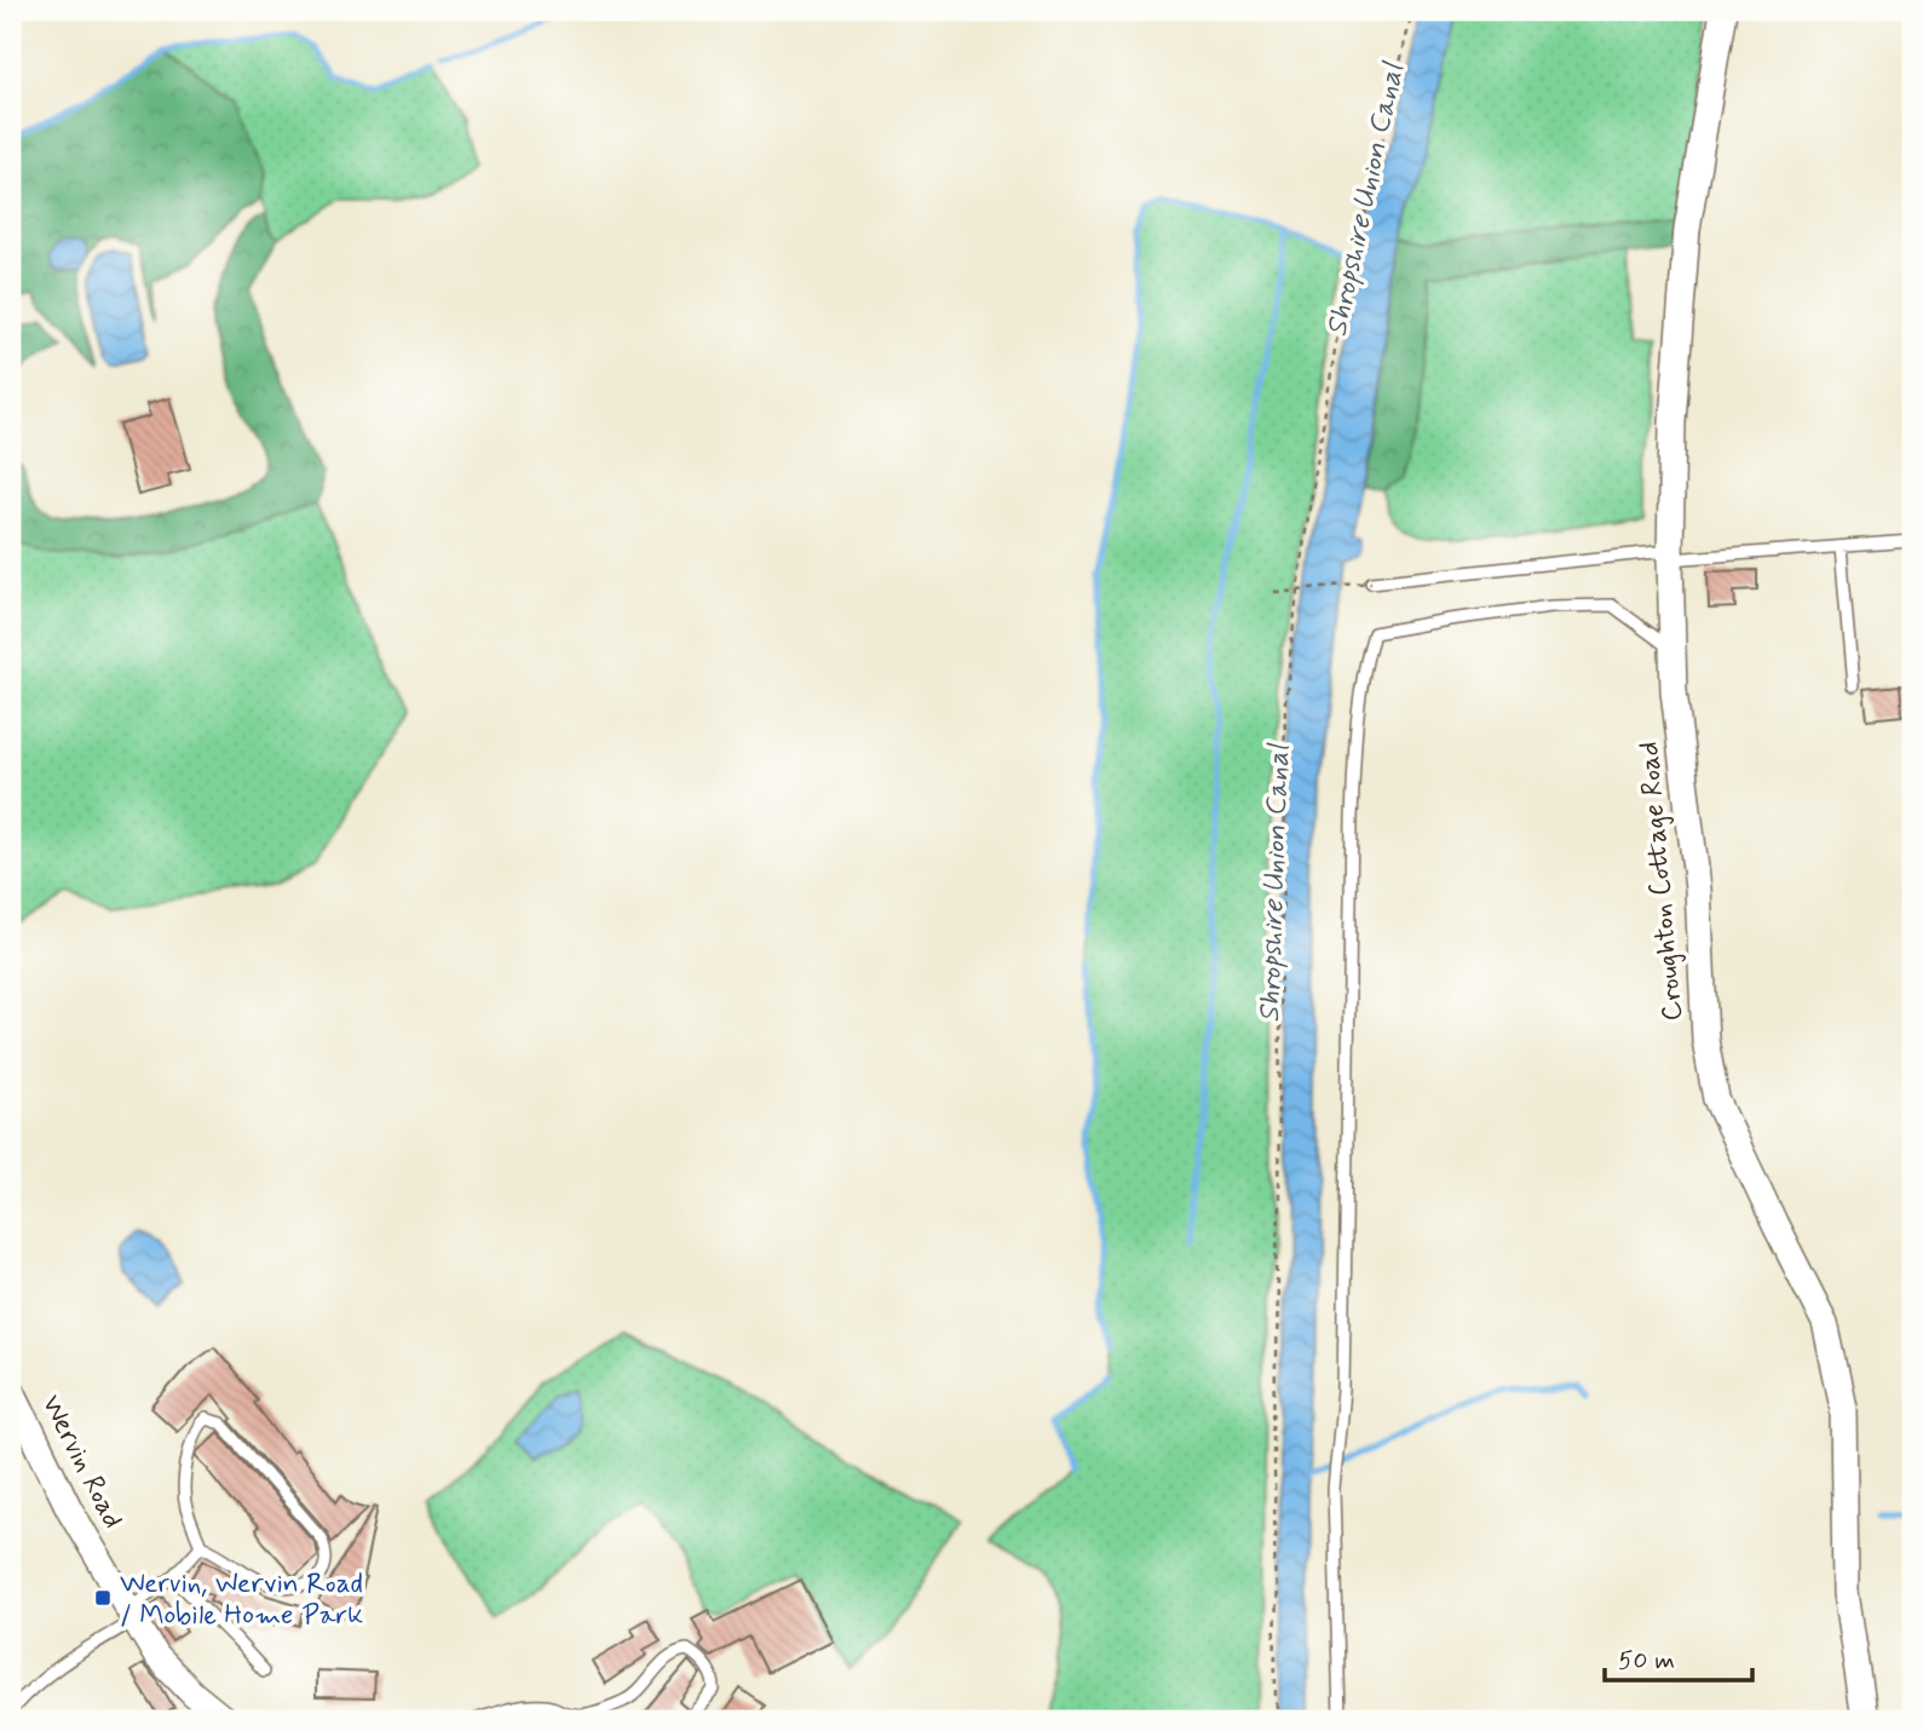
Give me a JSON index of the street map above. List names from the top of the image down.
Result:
{
  "streets": {
    "street": ["Croughton Cottage Road", "Wervin Road"]
  },
  "water": ["Shropshire Union Canal"],
  "places": {
    "transit": ["Wervin, Wervin Road / Mobile Home Park"]
  },
  "scale_bar": "50 m"
}
